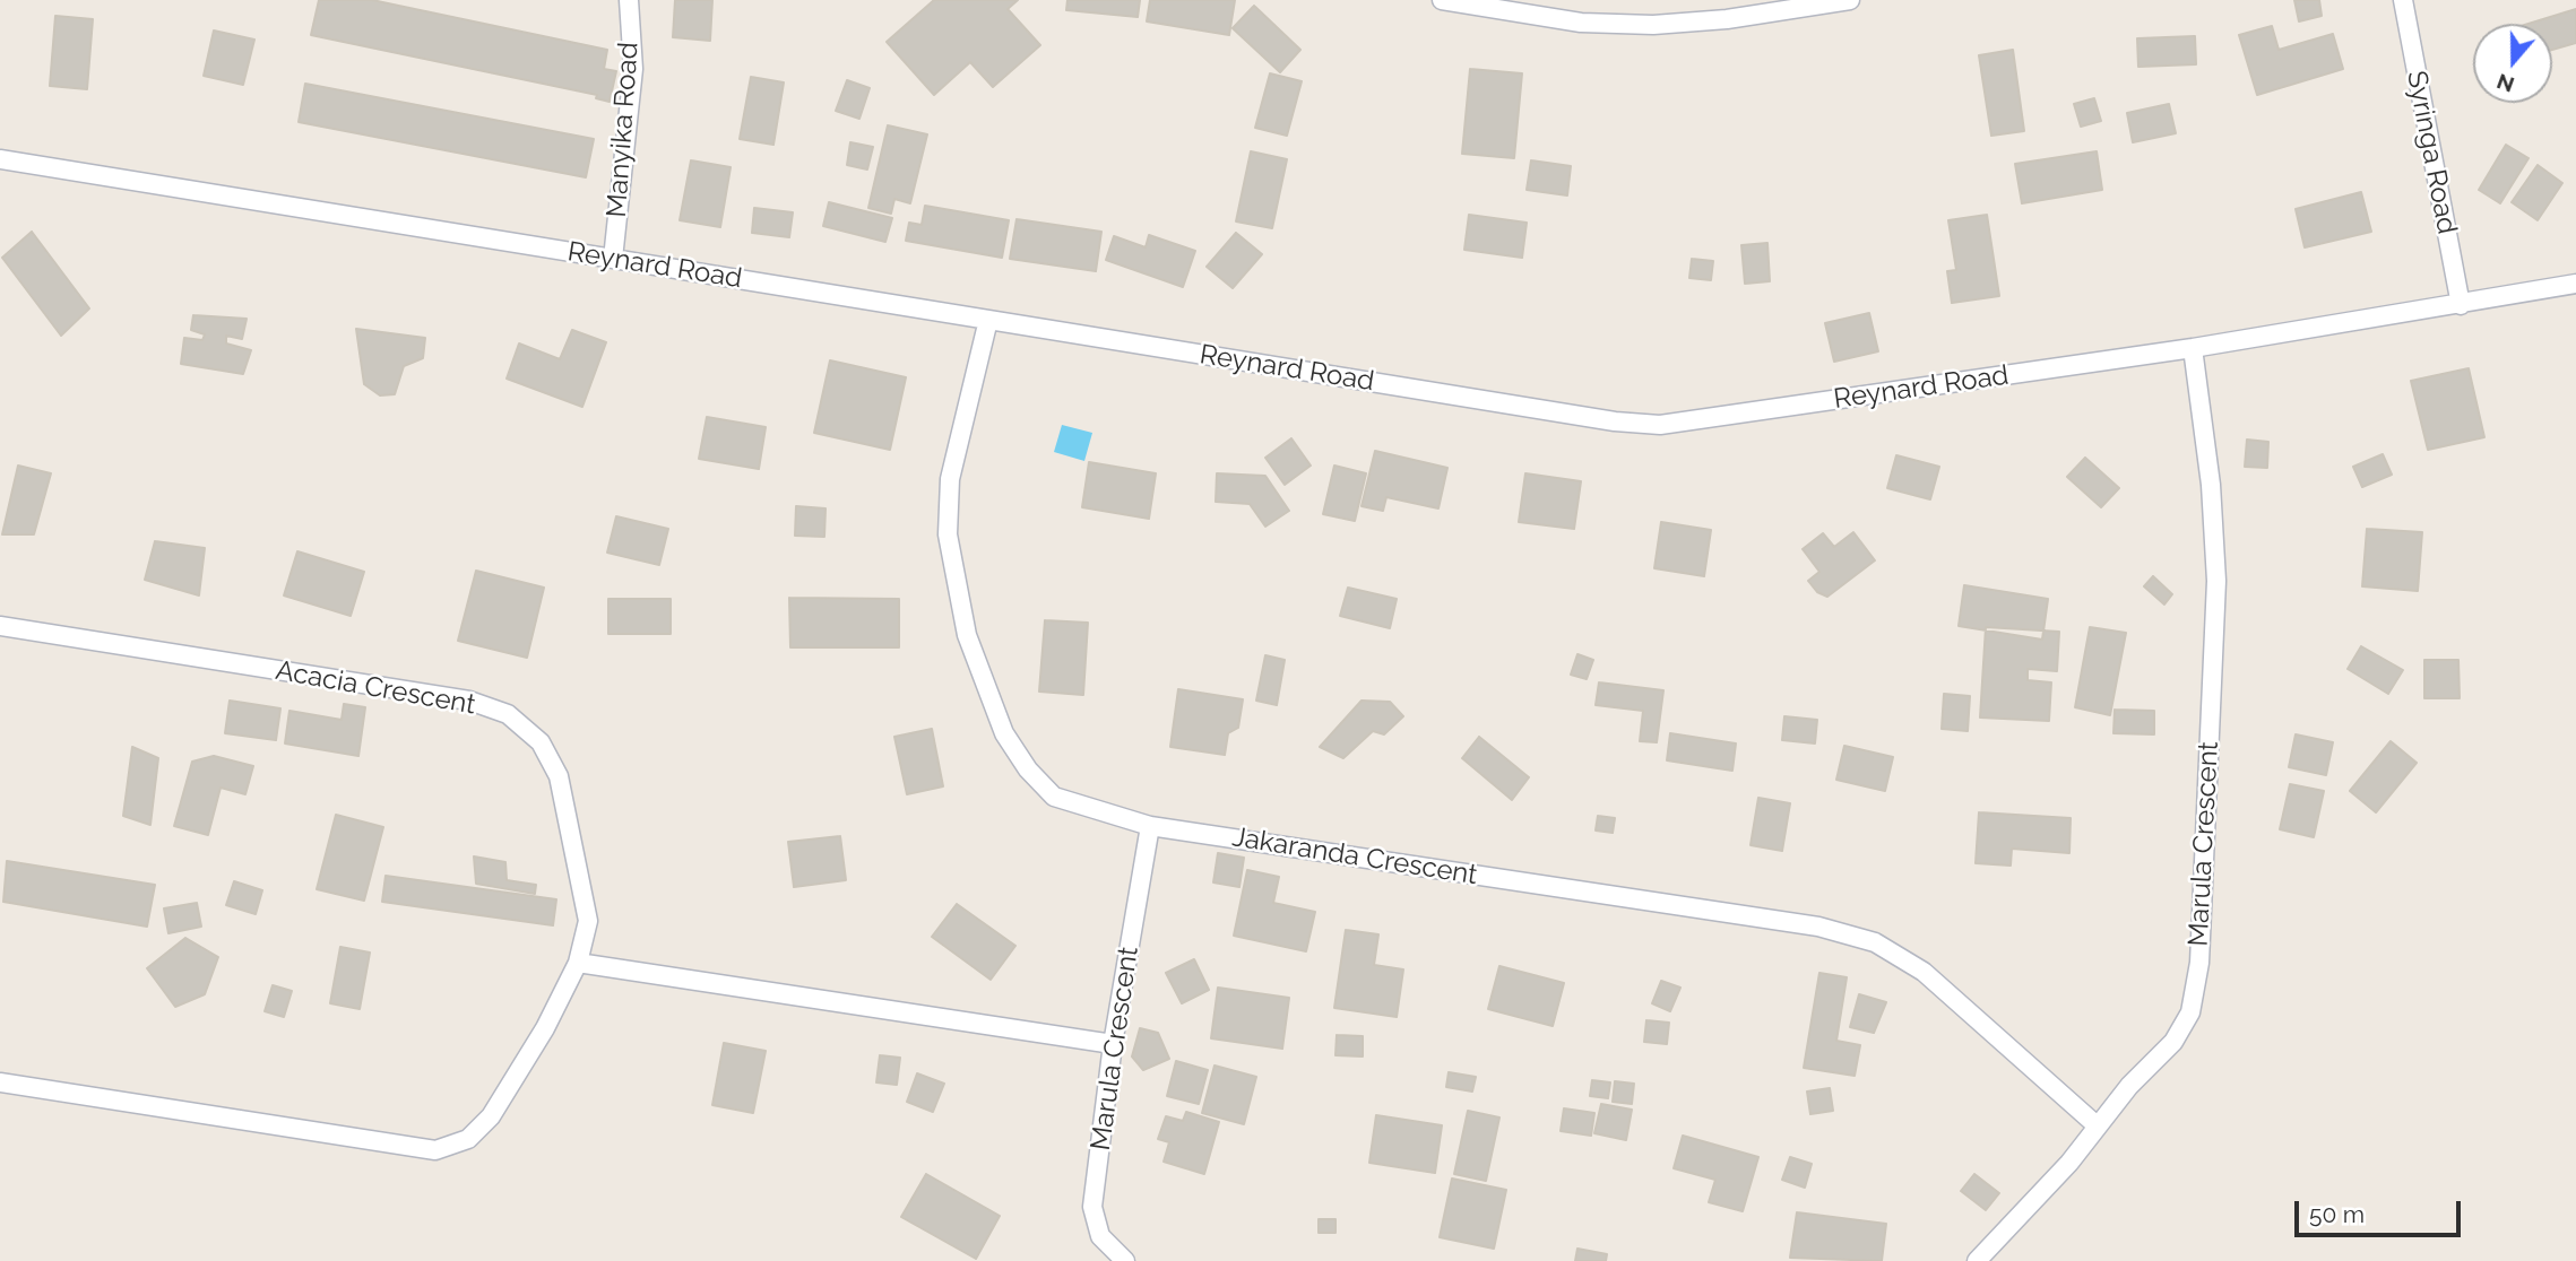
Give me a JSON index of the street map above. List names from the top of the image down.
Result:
{
  "streets": {
    "street": [
      "Manyika Road",
      "Syringa Road",
      "Reynard Road",
      "Acacia Crescent",
      "Marula Crescent",
      "Jakaranda Crescent"
    ]
  },
  "crossings": [
    ["Manyika Road", "Reynard Road"],
    ["Syringa Road", "Reynard Road"],
    ["Reynard Road", "Marula Crescent"],
    ["Reynard Road", "Jakaranda Crescent"],
    ["Marula Crescent", "Jakaranda Crescent"]
  ],
  "scale_bar": "50 m",
  "north": "bottom"
}
